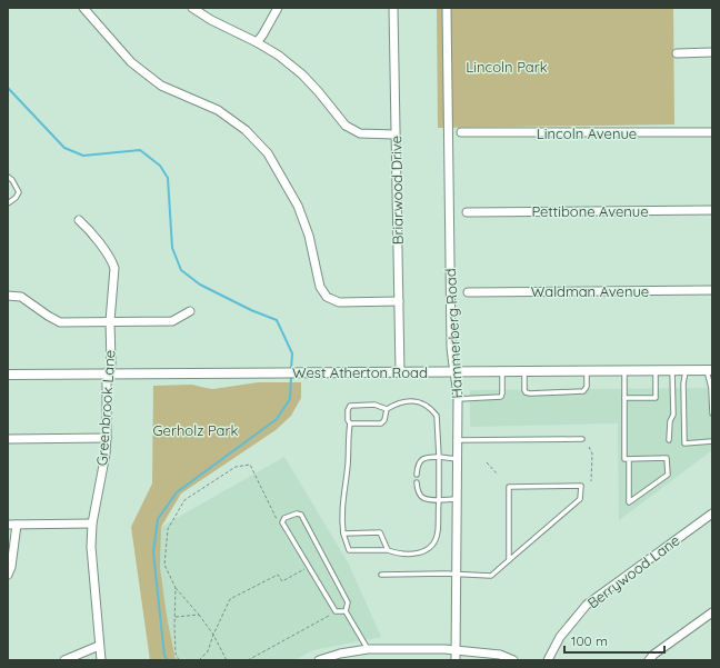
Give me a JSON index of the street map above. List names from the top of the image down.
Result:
{
  "streets": {
    "street": [
      "Lincoln Avenue",
      "Briarwood Drive",
      "Pettibone Avenue",
      "Waldman Avenue",
      "Hammerberg Road",
      "West Atherton Road",
      "Greenbrook Lane",
      "Berrywood Lane"
    ]
  },
  "crossings": [
    ["Briarwood Drive", "West Atherton Road"],
    ["Hammerberg Road", "West Atherton Road"],
    ["West Atherton Road", "Greenbrook Lane"]
  ],
  "parks": ["Lincoln Park", "Gerholz Park"],
  "scale_bar": "100 m"
}
